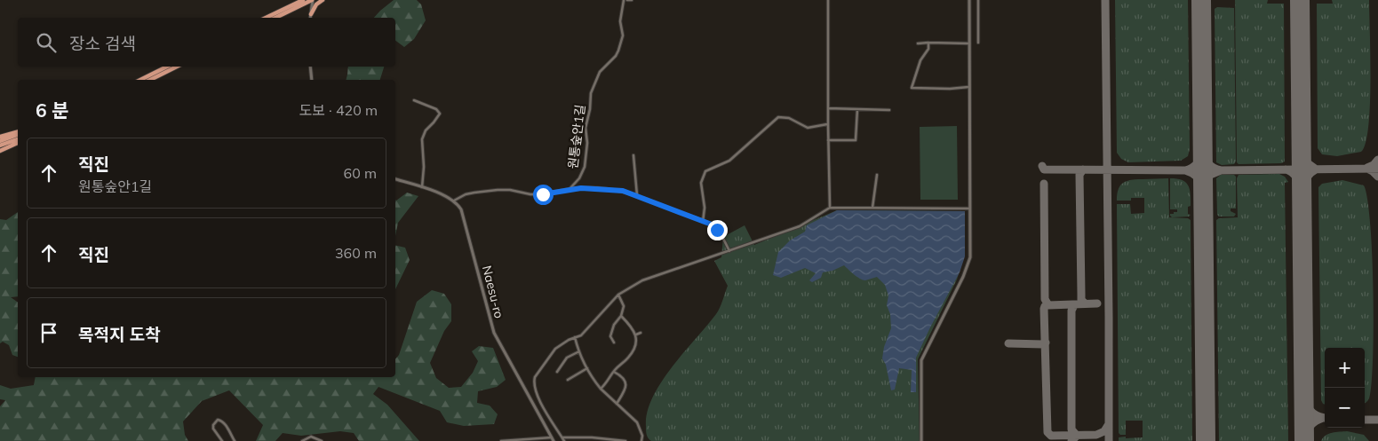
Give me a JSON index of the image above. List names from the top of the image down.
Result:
{
  "streets": {
    "street": ["원통숲안1길", "Naesu-ro"]
  },
  "page": {
    "search": "장소 검색",
    "heading": ["6 분", "도보 · 420 m"],
    "list": [
      ["직진", "원통숲안1길", "60 m"],
      ["직진", "360 m"],
      "목적지 도착"
    ],
    "map_buttons": ["+", "−"]
  }
}
